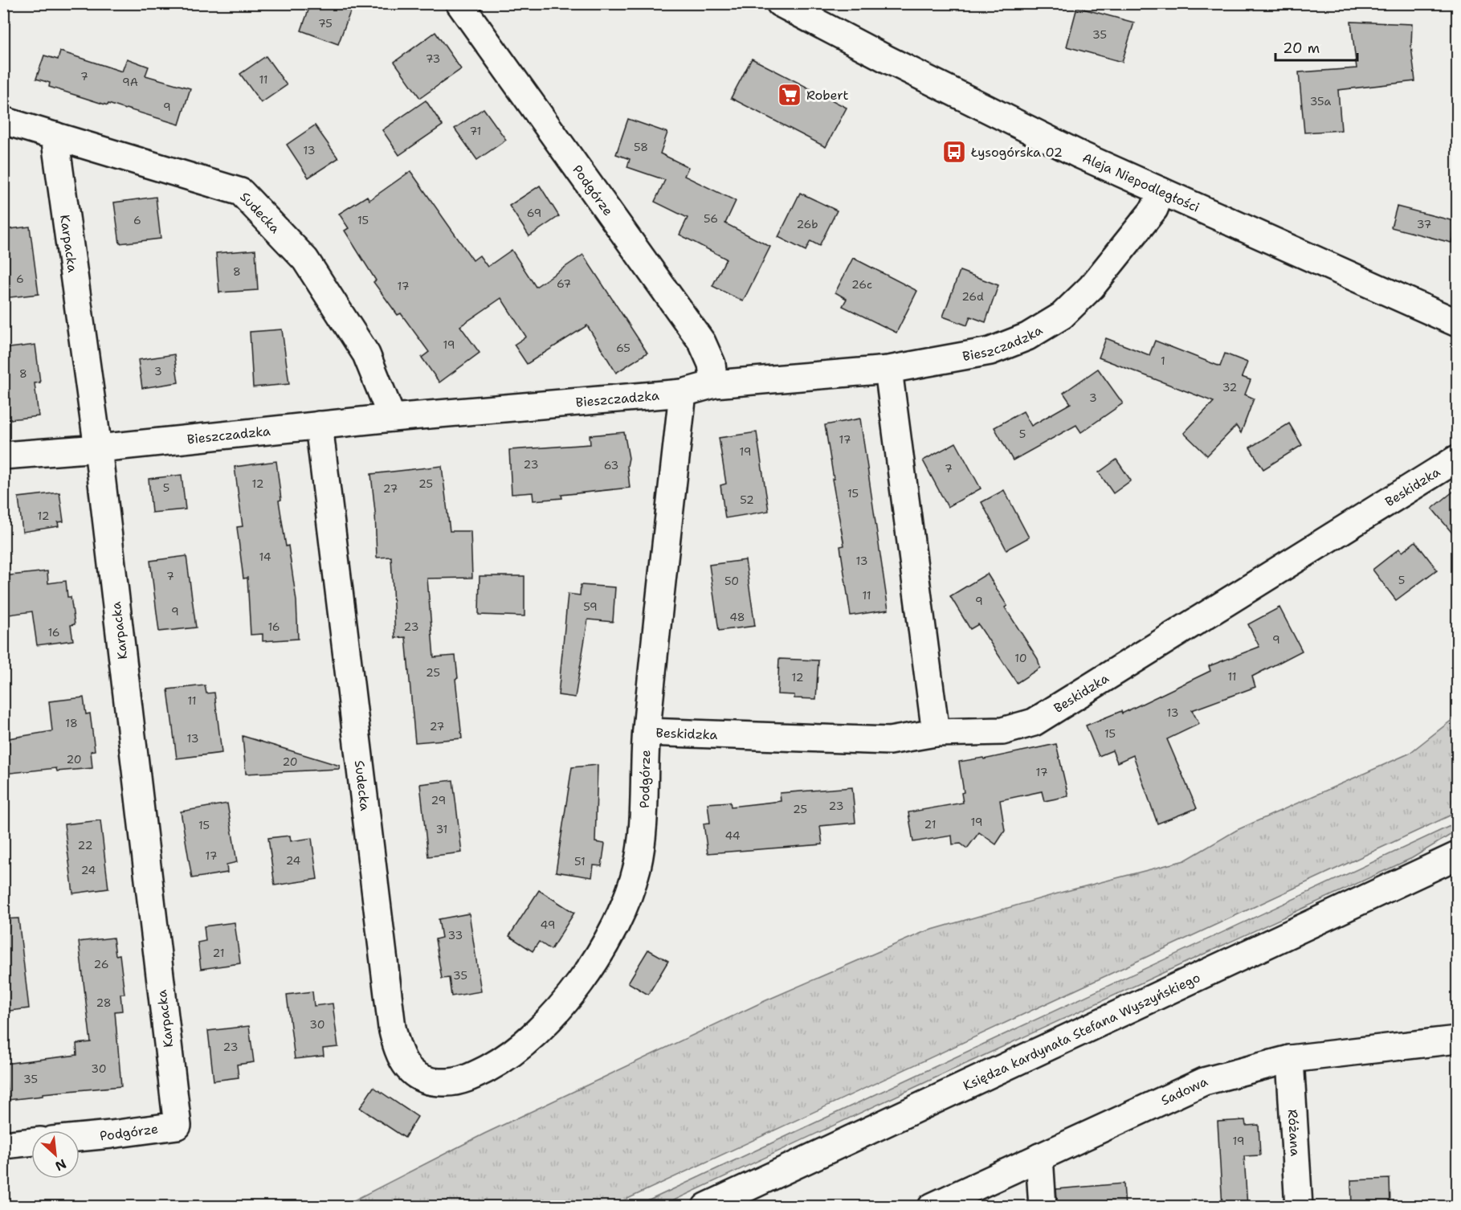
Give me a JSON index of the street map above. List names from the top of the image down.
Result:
{
  "streets": {
    "street": [
      "Aleja Niepodległości",
      "Podgórze",
      "Sudecka",
      "Karpacka",
      "Bieszczadzka",
      "Beskidzka",
      "Księdza kardynała Stefana Wyszyńskiego",
      "Sadowa",
      "Różana"
    ]
  },
  "crossings": [
    ["Aleja Niepodległości", "Bieszczadzka"],
    ["Podgórze", "Sudecka"],
    ["Podgórze", "Karpacka"],
    ["Podgórze", "Bieszczadzka"],
    ["Podgórze", "Beskidzka"],
    ["Sudecka", "Karpacka"],
    ["Sudecka", "Bieszczadzka"],
    ["Karpacka", "Bieszczadzka"],
    ["Sadowa", "Różana"]
  ],
  "places": {
    "supermarket": ["Robert"],
    "bus stop": ["Łysogórska 02"]
  },
  "house_numbers": [
    "75",
    "35",
    "73",
    "7",
    "11",
    "9A",
    "35a",
    "9",
    "71",
    "58",
    "13",
    "69",
    "56",
    "6",
    "15",
    "26b",
    "37",
    "8",
    "6",
    "67",
    "26c",
    "17",
    "26d",
    "19",
    "65",
    "1",
    "3",
    "8",
    "32",
    "3",
    "5",
    "17",
    "19",
    "23",
    "63",
    "7",
    "12",
    "25",
    "5",
    "27",
    "15",
    "52",
    "12",
    "14",
    "13",
    "7",
    "5",
    "50",
    "11",
    "9",
    "59",
    "9",
    "48",
    "16",
    "23",
    "16",
    "9",
    "10",
    "25",
    "11",
    "12",
    "11",
    "13",
    "18",
    "27",
    "15",
    "13",
    "20",
    "20",
    "17",
    "29",
    "23",
    "25",
    "19",
    "21",
    "15",
    "31",
    "44",
    "22",
    "17",
    "24",
    "51",
    "24",
    "49",
    "33",
    "21",
    "26",
    "35",
    "28",
    "30",
    "23",
    "30",
    "35",
    "19"
  ],
  "scale_bar": "20 m",
  "north": "bottom right"
}
